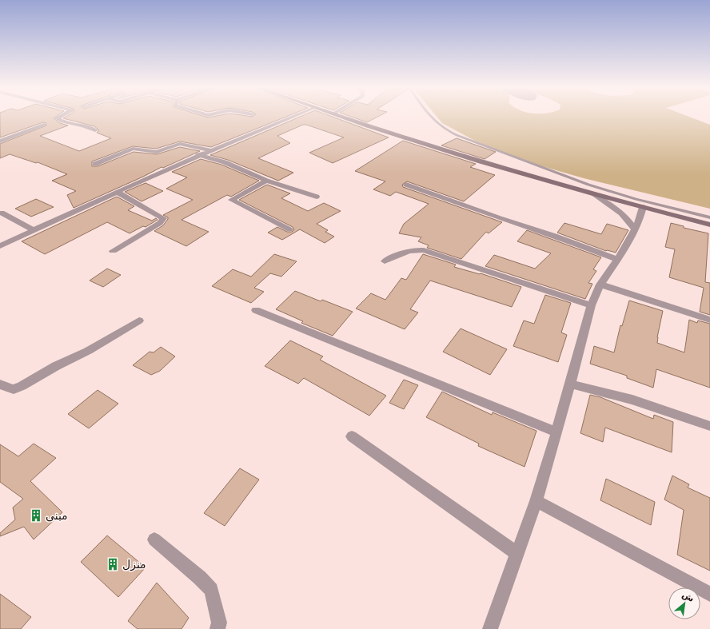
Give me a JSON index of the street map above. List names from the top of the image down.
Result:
{
  "places": {
    "building": ["مبنى", "منزل"]
  },
  "north": "top right"
}
